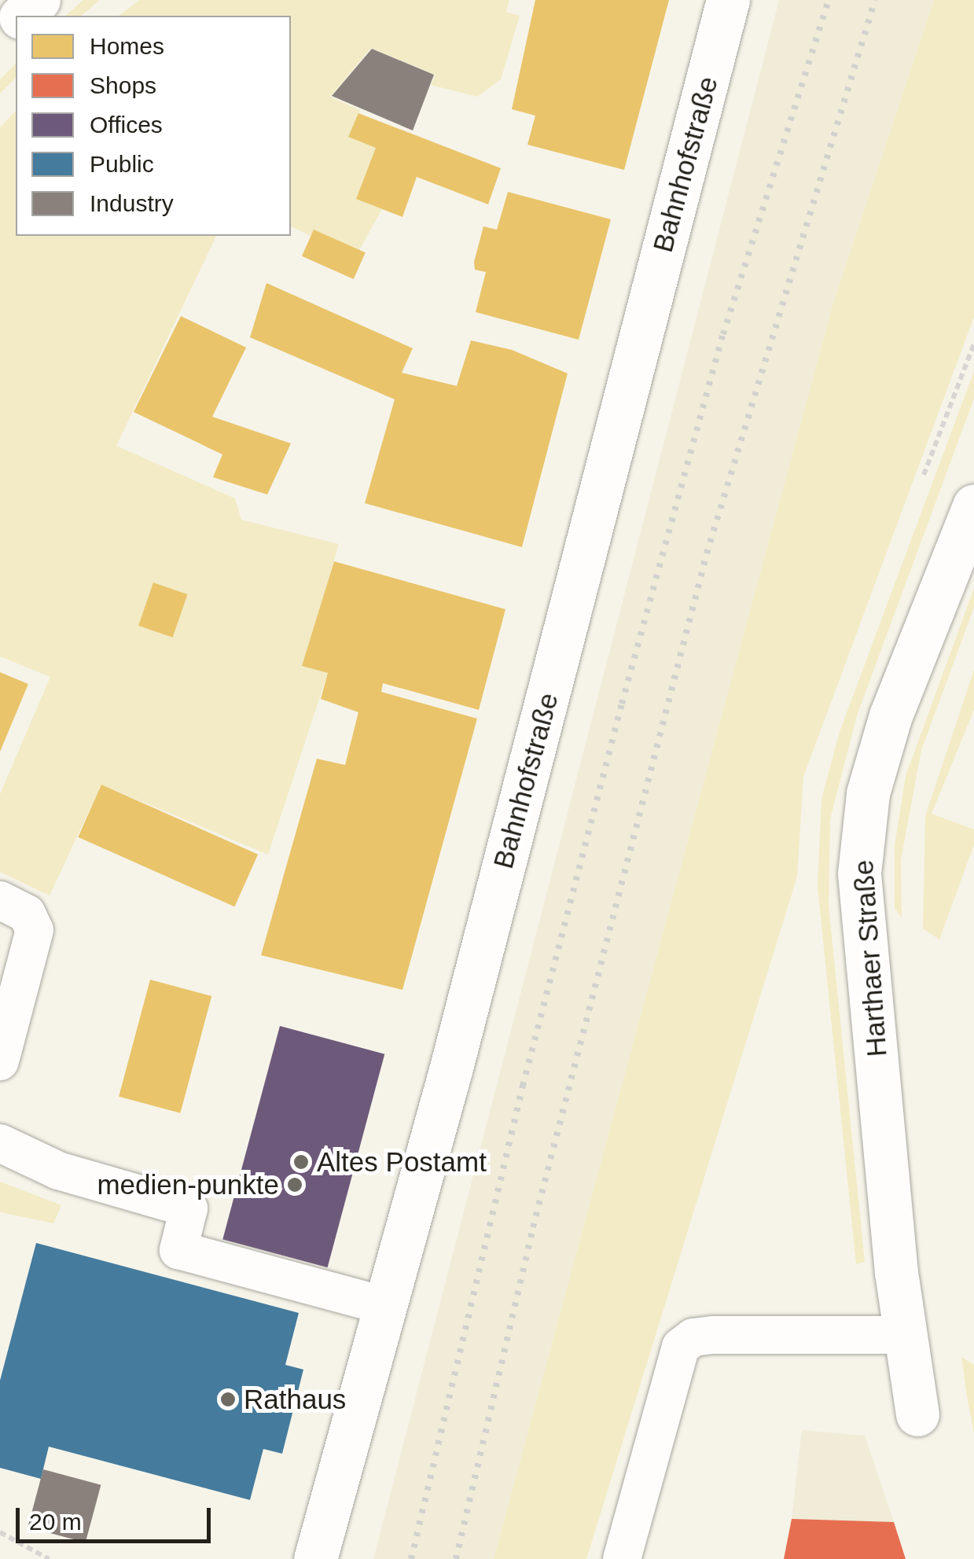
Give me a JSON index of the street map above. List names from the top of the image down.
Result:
{
  "streets": {
    "street": ["Bahnhofstraße", "Harthaer Straße"]
  },
  "places": ["Altes Postamt", "medien-punkte", "Rathaus"],
  "legend": [
    "Homes",
    "Shops",
    "Offices",
    "Public",
    "Industry"
  ],
  "scale_bar": "20 m"
}
